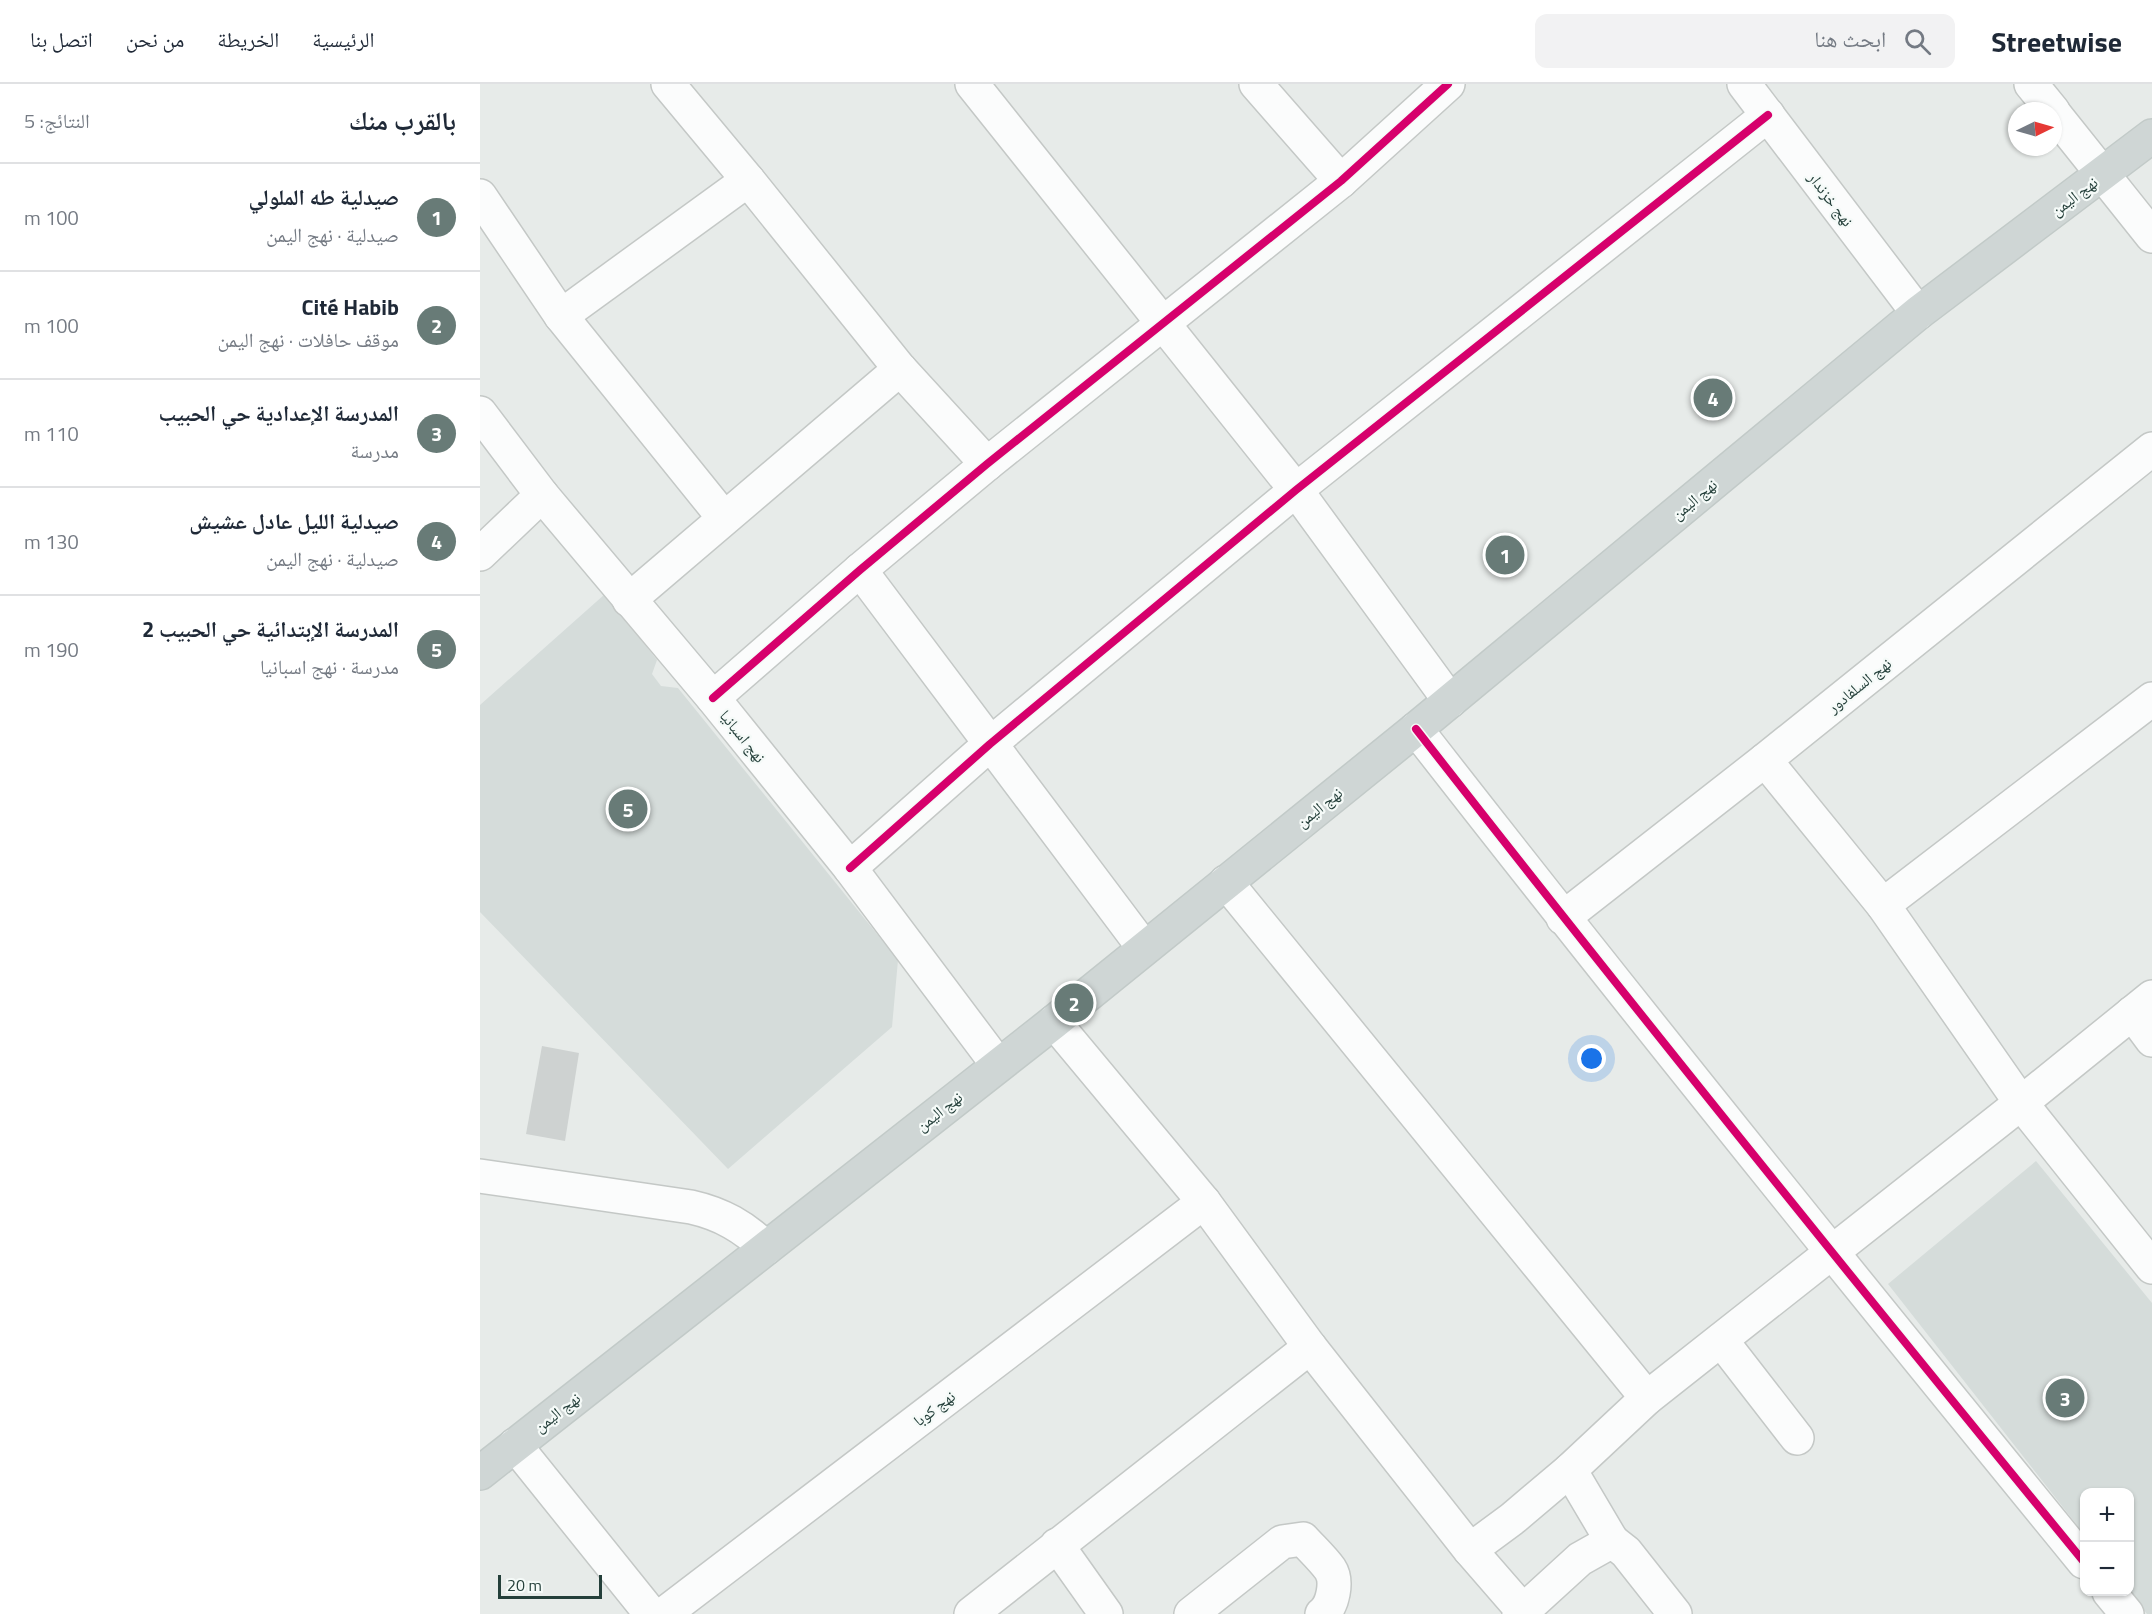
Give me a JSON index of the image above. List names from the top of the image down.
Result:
{
  "streets": {
    "main road": ["نهج اليمن"],
    "street": [
      "نهج خزندار",
      "نهج السلفادور",
      "نهج اسبانيا",
      "نهج كوبا"
    ]
  },
  "crossings": [
    ["نهج اليمن", "نهج خزندار"],
    ["نهج اليمن", "نهج اسبانيا"]
  ],
  "scale_bar": "20 m",
  "north": "right",
  "page": {
    "header": "Streetwise",
    "search": "ابحث هنا",
    "nav": [
      "الرئيسية",
      "الخريطة",
      "من نحن",
      "اتصل بنا"
    ],
    "heading": ["بالقرب منك", "النتائج: 5"],
    "list": [
      {
        "mark": "1",
        "name": "صيدلية طه الملولي",
        "note": "صيدلية · نهج اليمن",
        "value": "100 m"
      },
      {
        "mark": "2",
        "name": "Cité Habib",
        "note": "موقف حافلات · نهج اليمن",
        "value": "100 m"
      },
      {
        "mark": "3",
        "name": "المدرسة الإعدادية حي الحبيب",
        "note": "مدرسة",
        "value": "110 m"
      },
      {
        "mark": "4",
        "name": "صيدلية الليل عادل عشيش",
        "note": "صيدلية · نهج اليمن",
        "value": "130 m"
      },
      {
        "mark": "5",
        "name": "المدرسة الإبتدائية حي الحبيب 2",
        "note": "مدرسة · نهج اسبانيا",
        "value": "190 m"
      }
    ],
    "pins": [
      "4",
      "1",
      "5",
      "2",
      "3"
    ],
    "map_buttons": ["+", "−"],
    "scale": "20 m"
  }
}
